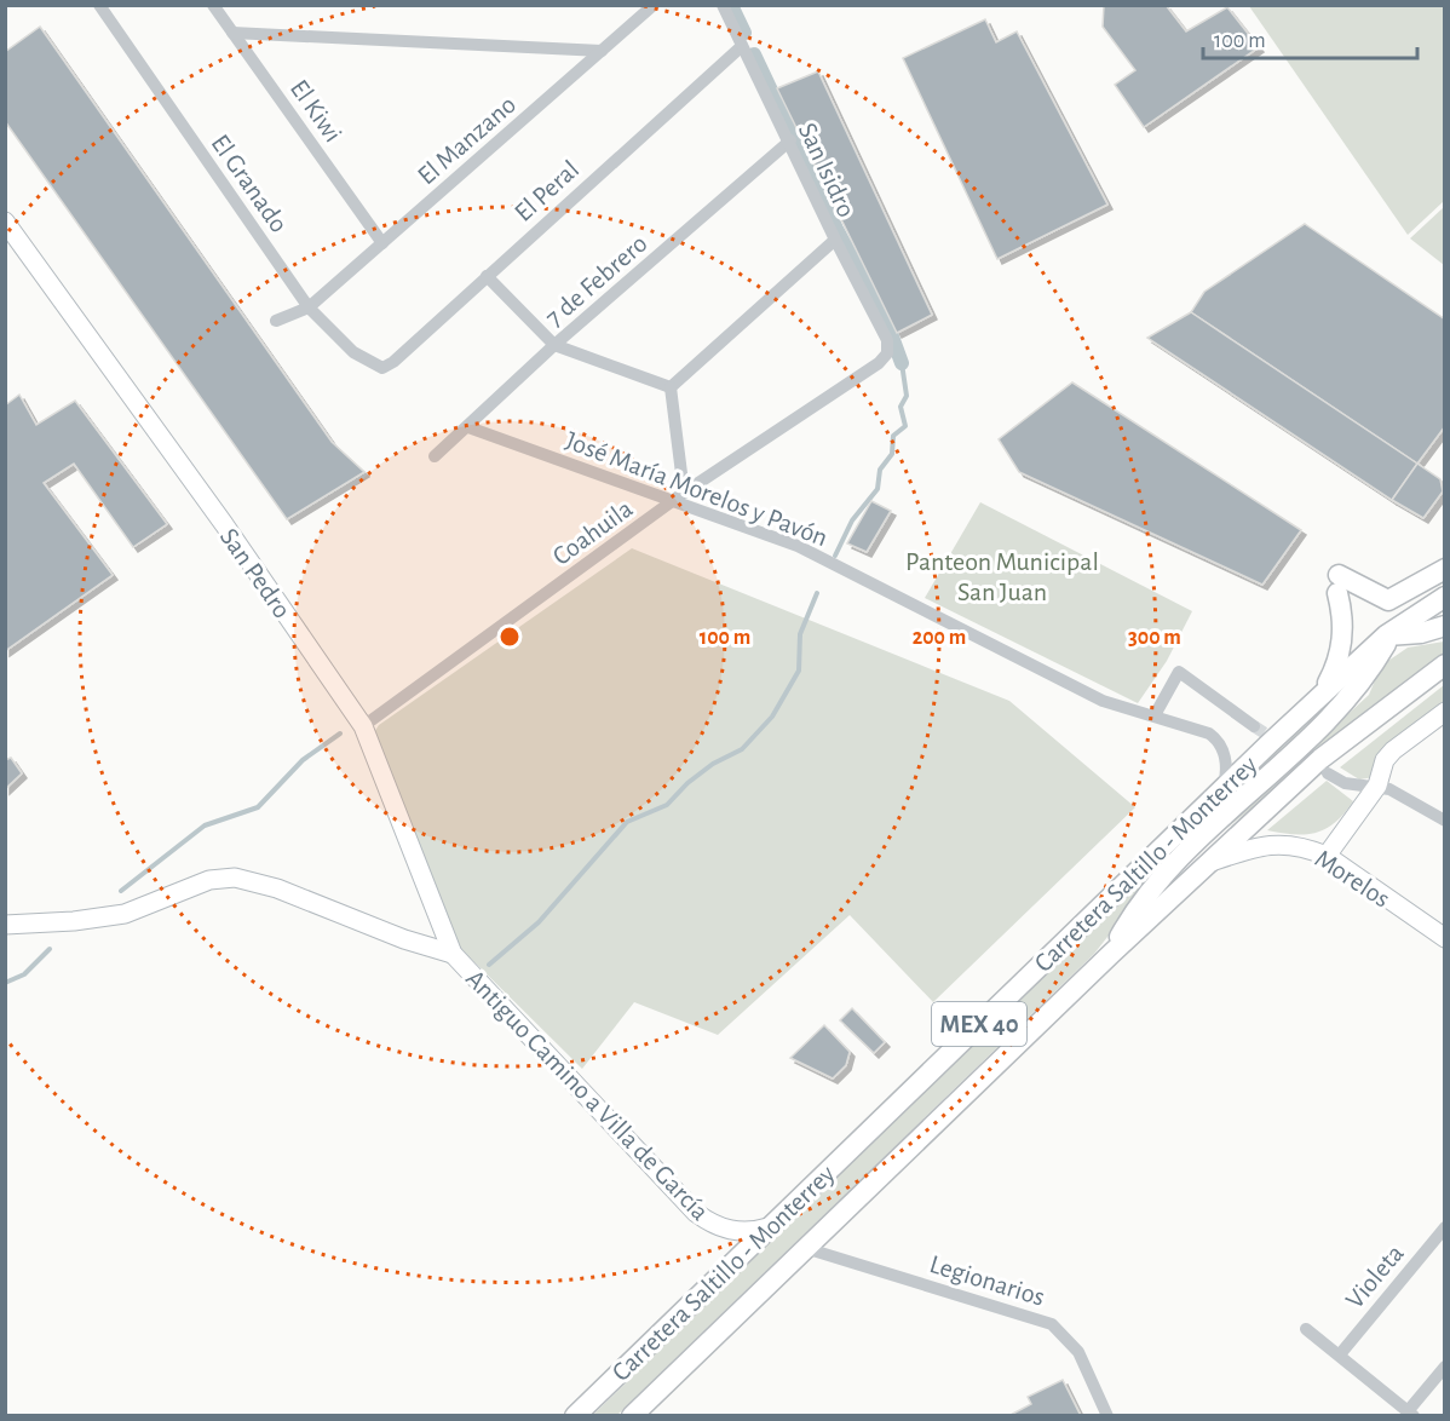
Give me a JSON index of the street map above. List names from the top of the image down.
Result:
{
  "streets": {
    "main road": [
      "San Pedro",
      "Carretera Saltillo - Monterrey",
      "Morelos",
      "MEX 40",
      "Antiguo Camino a Villa de García"
    ],
    "street": [
      "El Kiwi",
      "El Manzano",
      "San Isidro",
      "El Granado",
      "El Peral",
      "7 de Febrero",
      "José María Morelos y Pavón",
      "Coahuila",
      "Violeta",
      "Legionarios"
    ]
  },
  "crossings": [
    ["El Kiwi", "El Manzano"],
    ["El Manzano", "El Granado"],
    ["San Isidro", "El Peral"],
    ["San Isidro", "7 de Febrero"],
    ["San Isidro", "Coahuila"],
    ["El Granado", "El Peral"],
    ["7 de Febrero", "José María Morelos y Pavón"],
    ["José María Morelos y Pavón", "Coahuila"],
    ["José María Morelos y Pavón", "Carretera Saltillo - Monterrey"],
    ["Coahuila", "San Pedro"],
    ["San Pedro", "Antiguo Camino a Villa de García"],
    ["Carretera Saltillo - Monterrey", "Morelos"],
    ["Carretera Saltillo - Monterrey", "Antiguo Camino a Villa de García"],
    ["Carretera Saltillo - Monterrey", "Legionarios"]
  ],
  "parks": ["Panteon Municipal San Juan"],
  "scale_bar": "100 m",
  "rings": ["100 m", "200 m", "300 m"]
}
